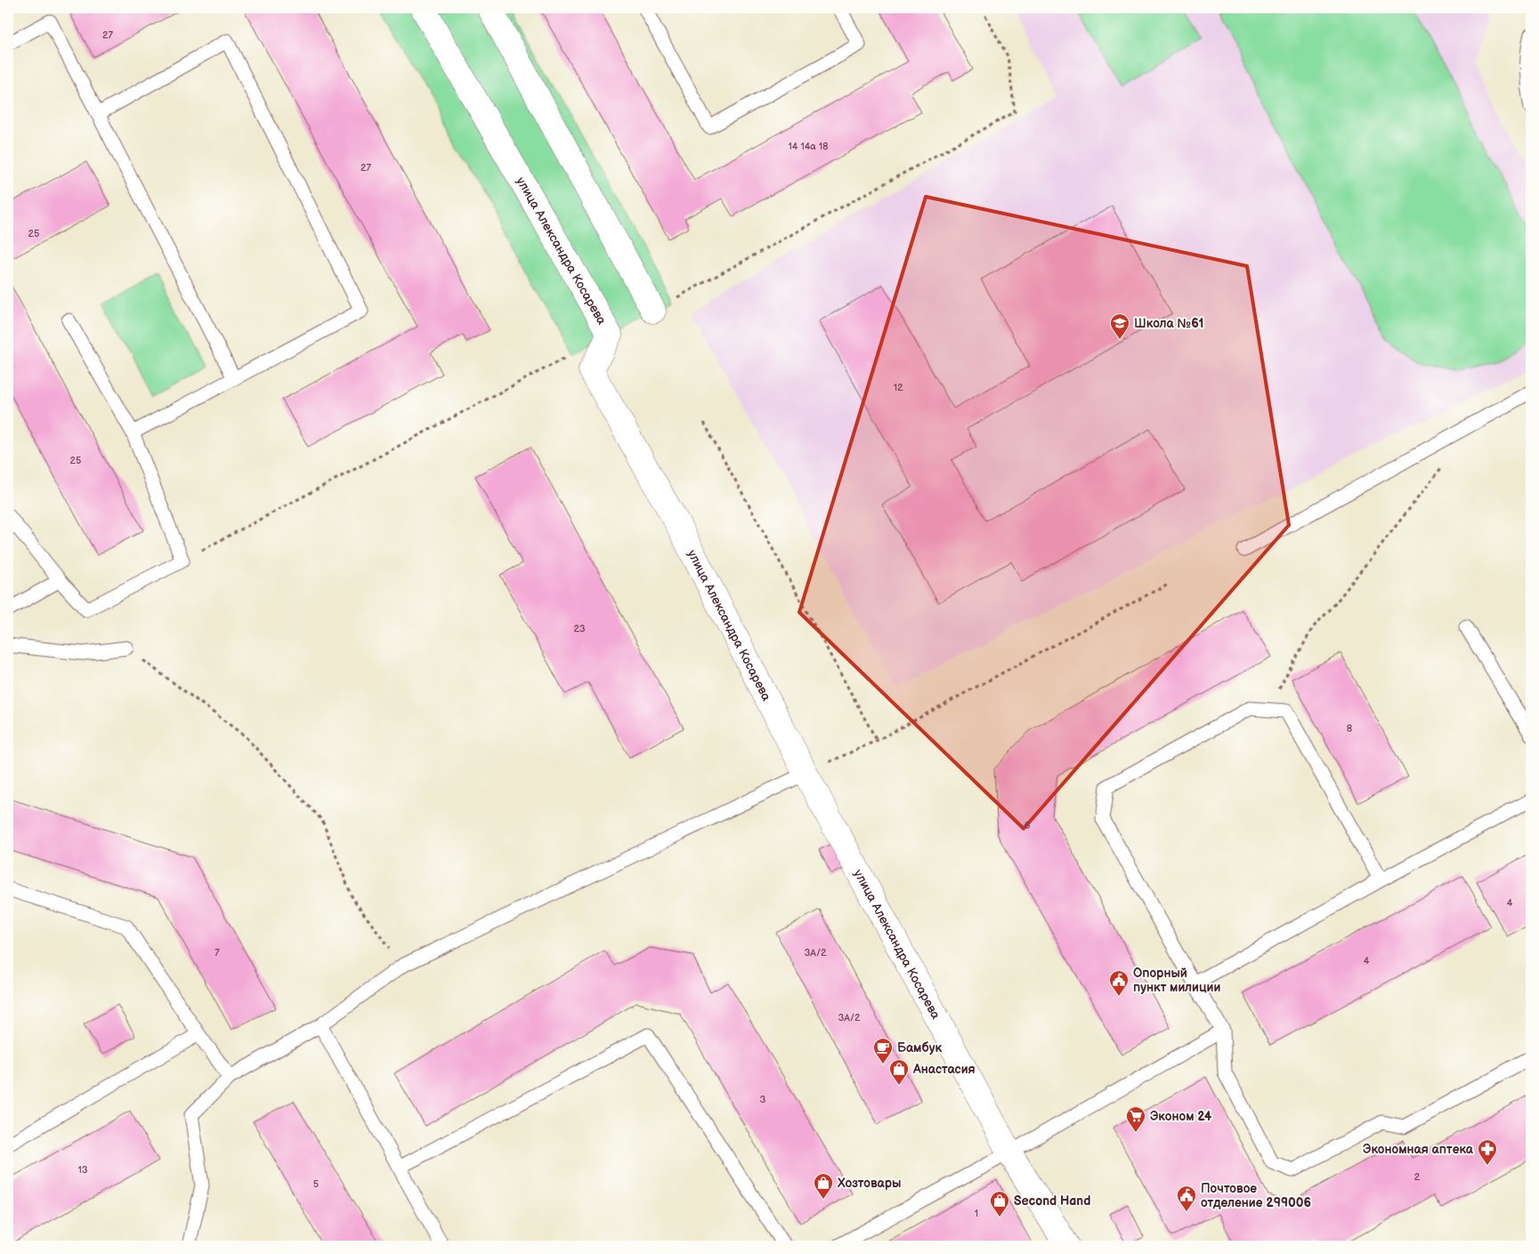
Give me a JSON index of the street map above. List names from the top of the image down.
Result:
{
  "streets": {
    "street": ["улица Александра Косарева"]
  },
  "places": {
    "school or university": ["Школа №61"],
    "public building": ["Опорный пункт милиции", "Почтовое отделение 299006"],
    "cafe": ["Бамбук"],
    "shop": ["Анастасия", "Хозтовары", "Second Hand"],
    "supermarket": ["Эконом 24"],
    "pharmacy": ["Экономная аптека"]
  },
  "house_numbers": [
    "27",
    "14 14а 18",
    "27",
    "25",
    "12",
    "25",
    "23",
    "8",
    "6",
    "4",
    "7",
    "3А/2",
    "4",
    "3А/2",
    "3",
    "13",
    "2",
    "5",
    "1"
  ]
}
